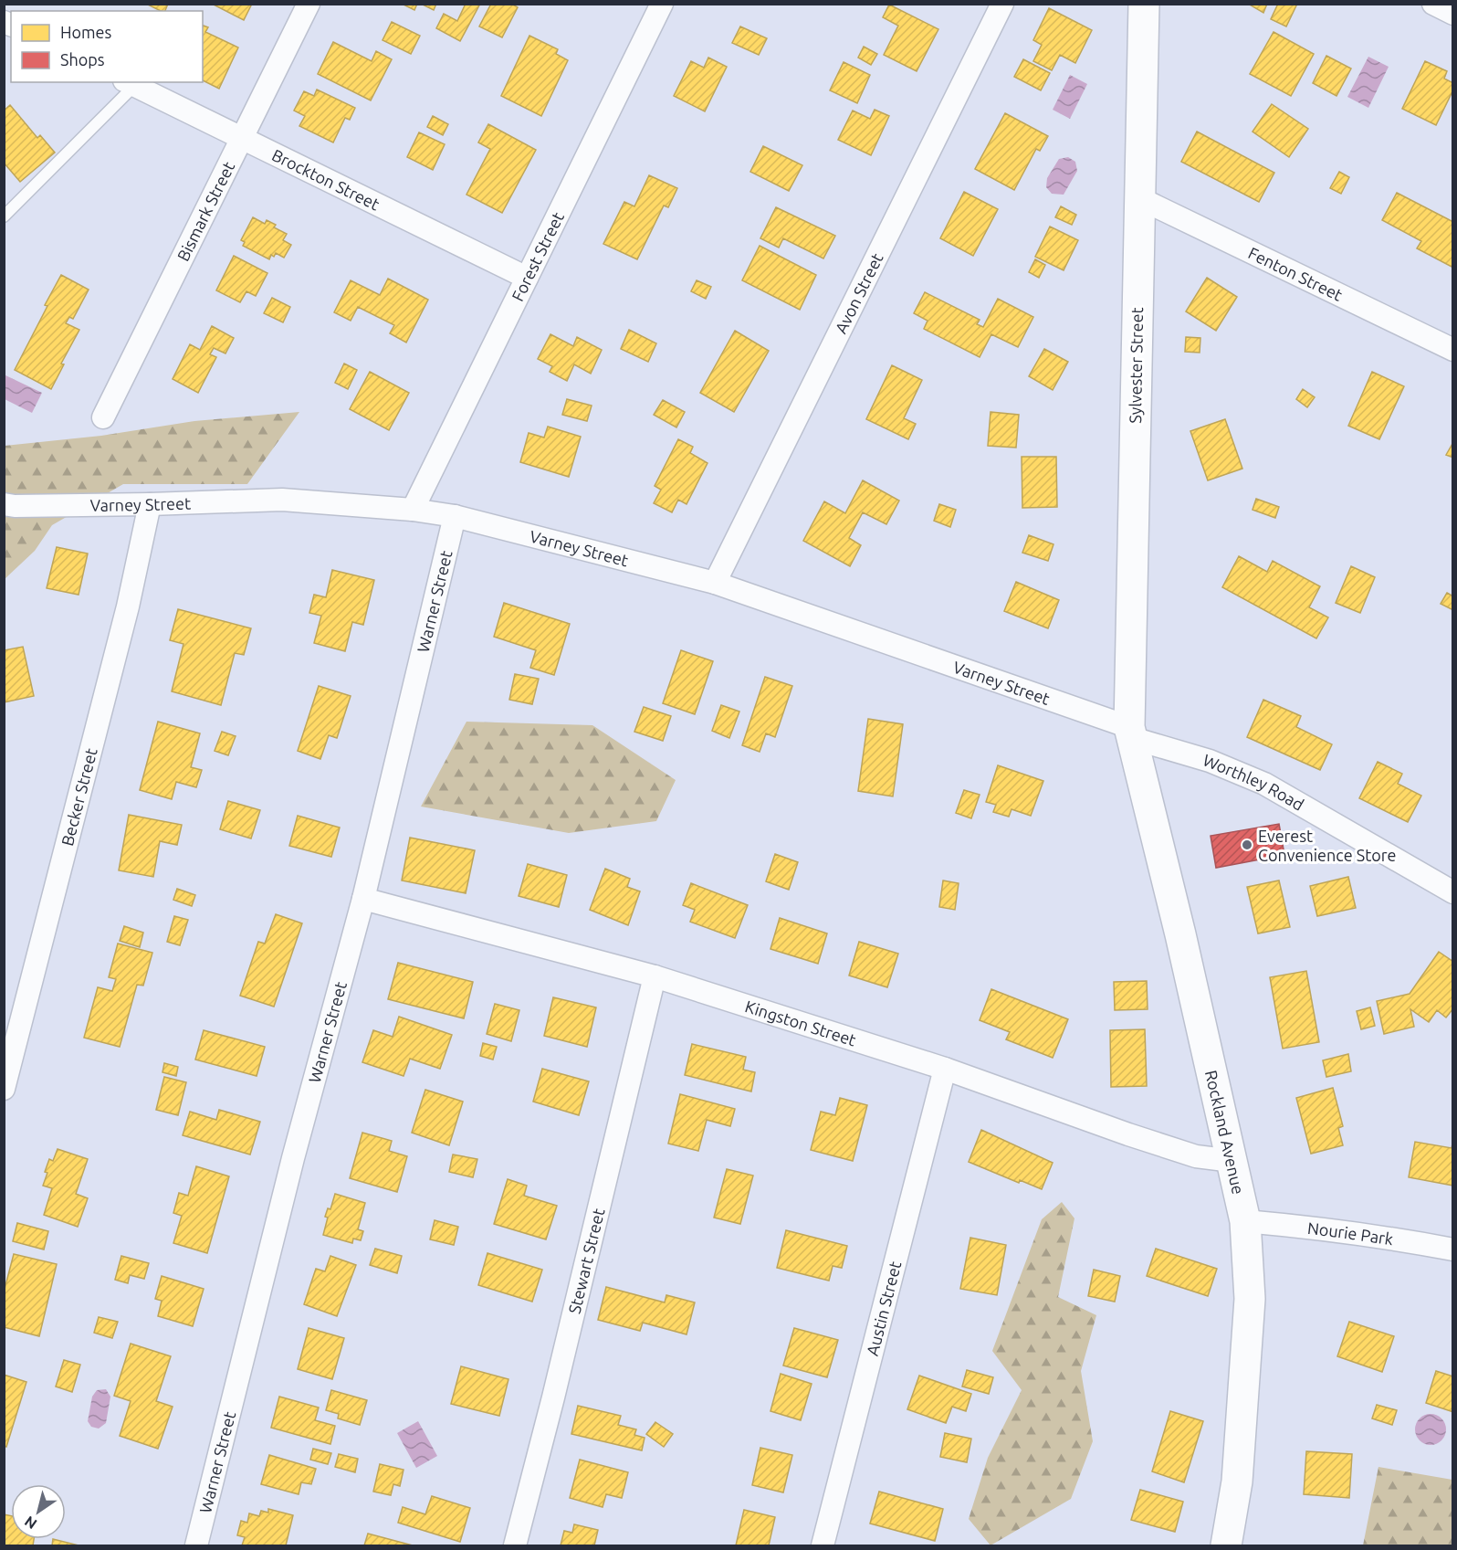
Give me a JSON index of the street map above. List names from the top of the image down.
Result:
{
  "streets": {
    "street": [
      "Brockton Street",
      "Bismark Street",
      "Forest Street",
      "Fenton Street",
      "Avon Street",
      "Sylvester Street",
      "Varney Street",
      "Warner Street",
      "Worthley Road",
      "Becker Street",
      "Kingston Street",
      "Rockland Avenue",
      "Nourie Park",
      "Stewart Street",
      "Austin Street"
    ]
  },
  "crossings": [
    ["Brockton Street", "Bismark Street"],
    ["Brockton Street", "Forest Street"],
    ["Forest Street", "Varney Street"],
    ["Fenton Street", "Sylvester Street"],
    ["Avon Street", "Varney Street"],
    ["Sylvester Street", "Varney Street"],
    ["Sylvester Street", "Worthley Road"],
    ["Sylvester Street", "Rockland Avenue"],
    ["Varney Street", "Warner Street"],
    ["Varney Street", "Worthley Road"],
    ["Varney Street", "Becker Street"],
    ["Varney Street", "Rockland Avenue"],
    ["Warner Street", "Kingston Street"],
    ["Worthley Road", "Rockland Avenue"],
    ["Kingston Street", "Rockland Avenue"],
    ["Kingston Street", "Stewart Street"],
    ["Kingston Street", "Austin Street"],
    ["Rockland Avenue", "Nourie Park"]
  ],
  "places": ["Everest Convenience Store"],
  "legend": ["Homes", "Shops"],
  "north": "bottom left"
}
